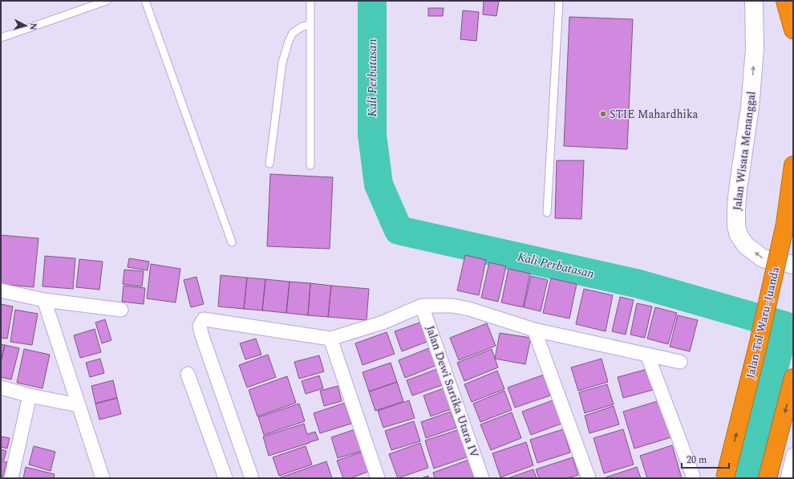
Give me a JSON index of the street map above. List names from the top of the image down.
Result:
{
  "streets": {
    "highway": ["Jalan Tol Waru–Juanda"],
    "street": ["Jalan Wisata Menanggal", "Jalan Dewi Sartika Utara IV"]
  },
  "one_way": ["Jalan Wisata Menanggal"],
  "water": ["Kali Perbatasan"],
  "places": ["STIE Mahardhika"],
  "scale_bar": "20 m",
  "north": "right"
}
